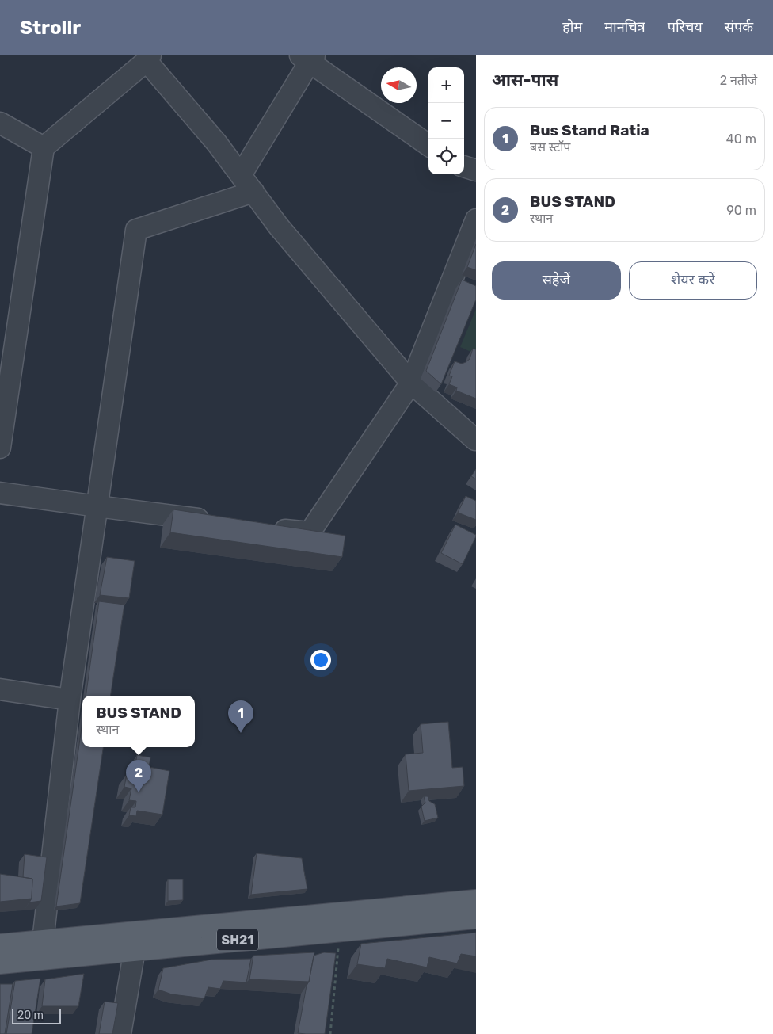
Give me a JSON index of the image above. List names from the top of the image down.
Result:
{
  "streets": {
    "main road": ["SH21"]
  },
  "scale_bar": "20 m",
  "north": "left",
  "page": {
    "header": "Strollr",
    "nav": [
      "होम",
      "मानचित्र",
      "परिचय",
      "संपर्क"
    ],
    "heading": ["आस-पास", "2 नतीजे"],
    "map_buttons": ["+", "−"],
    "list": [
      {
        "mark": "1",
        "name": "Bus Stand Ratia",
        "note": "बस स्टॉप",
        "value": "40 m"
      },
      {
        "mark": "2",
        "name": "BUS STAND",
        "note": "स्थान",
        "value": "90 m"
      }
    ],
    "buttons": ["सहेजें", "शेयर करें"],
    "popup": ["BUS STAND", "स्थान"],
    "pins": ["1", "2"],
    "scale": "20 m"
  }
}
